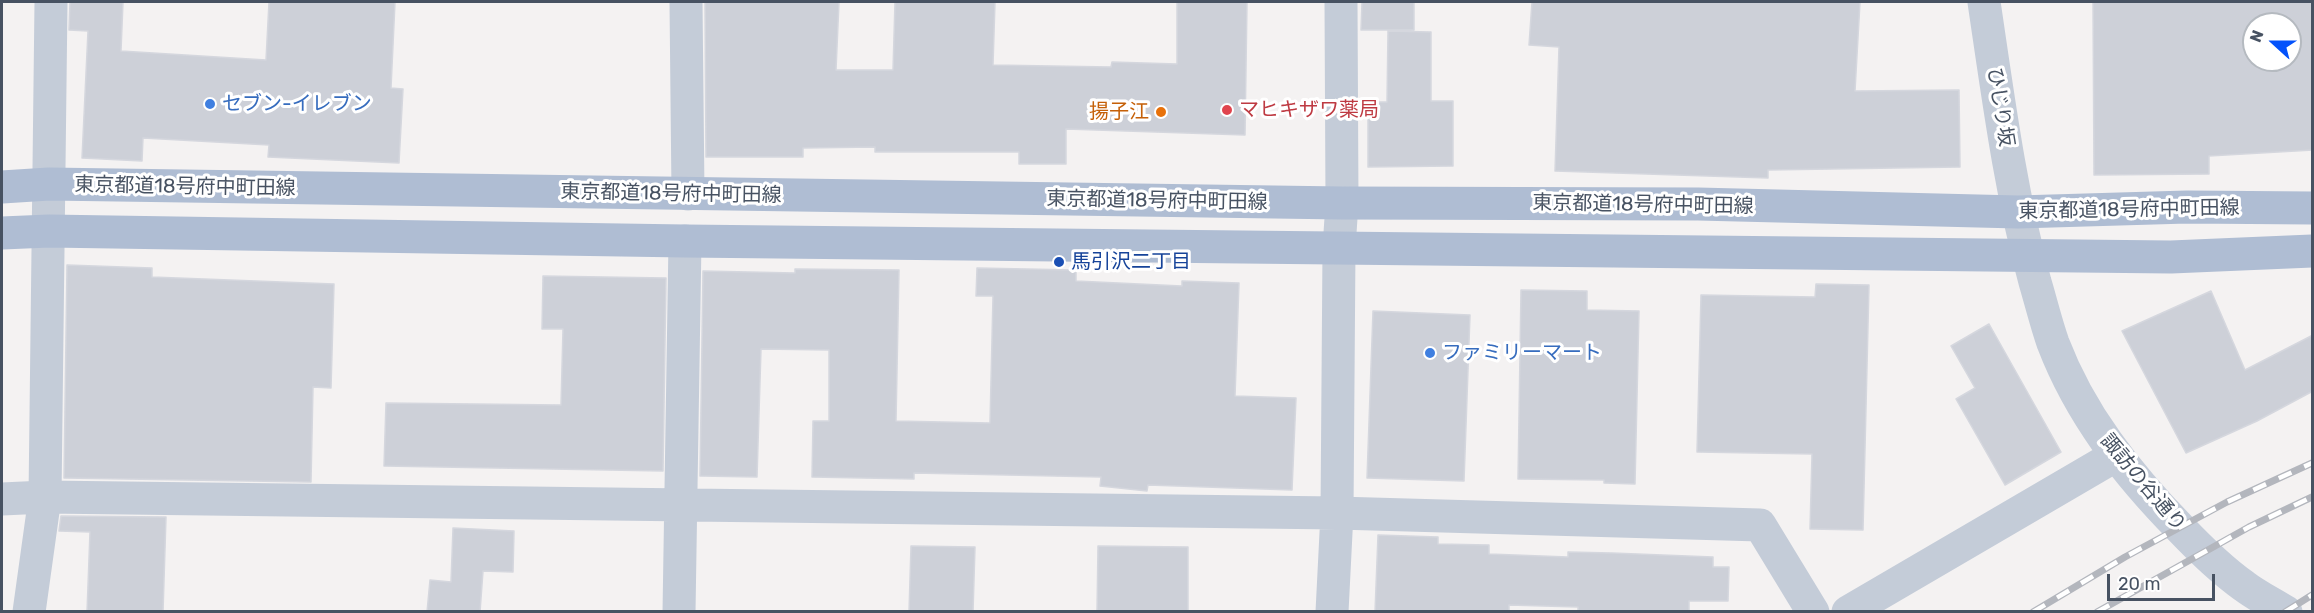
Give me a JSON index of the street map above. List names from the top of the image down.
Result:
{
  "streets": {
    "main road": ["東京都道18号府中町田線"],
    "street": ["ひじり坂", "諏訪の谷通り"]
  },
  "crossings": [
    ["ひじり坂", "東京都道18号府中町田線"],
    ["ひじり坂", "諏訪の谷通り"],
    ["東京都道18号府中町田線", "諏訪の谷通り"]
  ],
  "places": [
    "セブン-イレブン",
    "マヒキザワ薬局",
    "揚子江",
    "馬引沢二丁目",
    "ファミリーマート"
  ],
  "scale_bar": "20 m",
  "north": "left"
}
